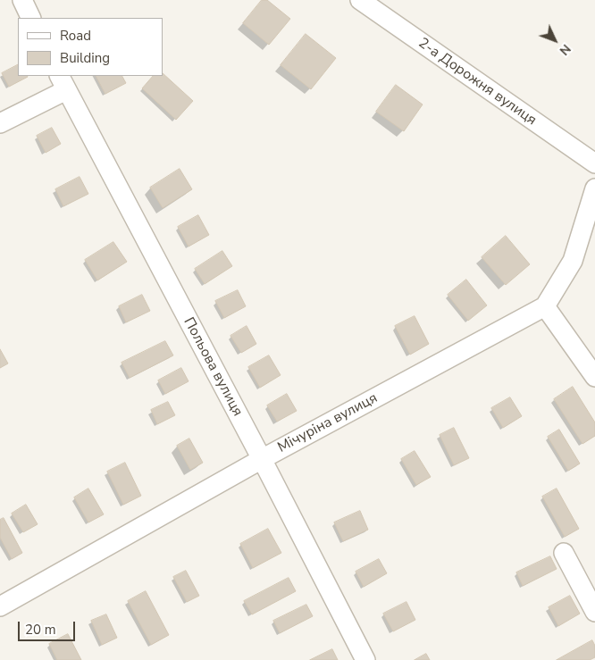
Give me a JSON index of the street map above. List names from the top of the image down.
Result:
{
  "streets": {
    "street": ["2-а Дорожня вулиця", "Польова вулиця", "Мічуріна вулиця"]
  },
  "crossings": [
    ["Польова вулиця", "Мічуріна вулиця"]
  ],
  "legend": ["Road", "Building"],
  "scale_bar": "20 m",
  "north": "bottom right"
}
